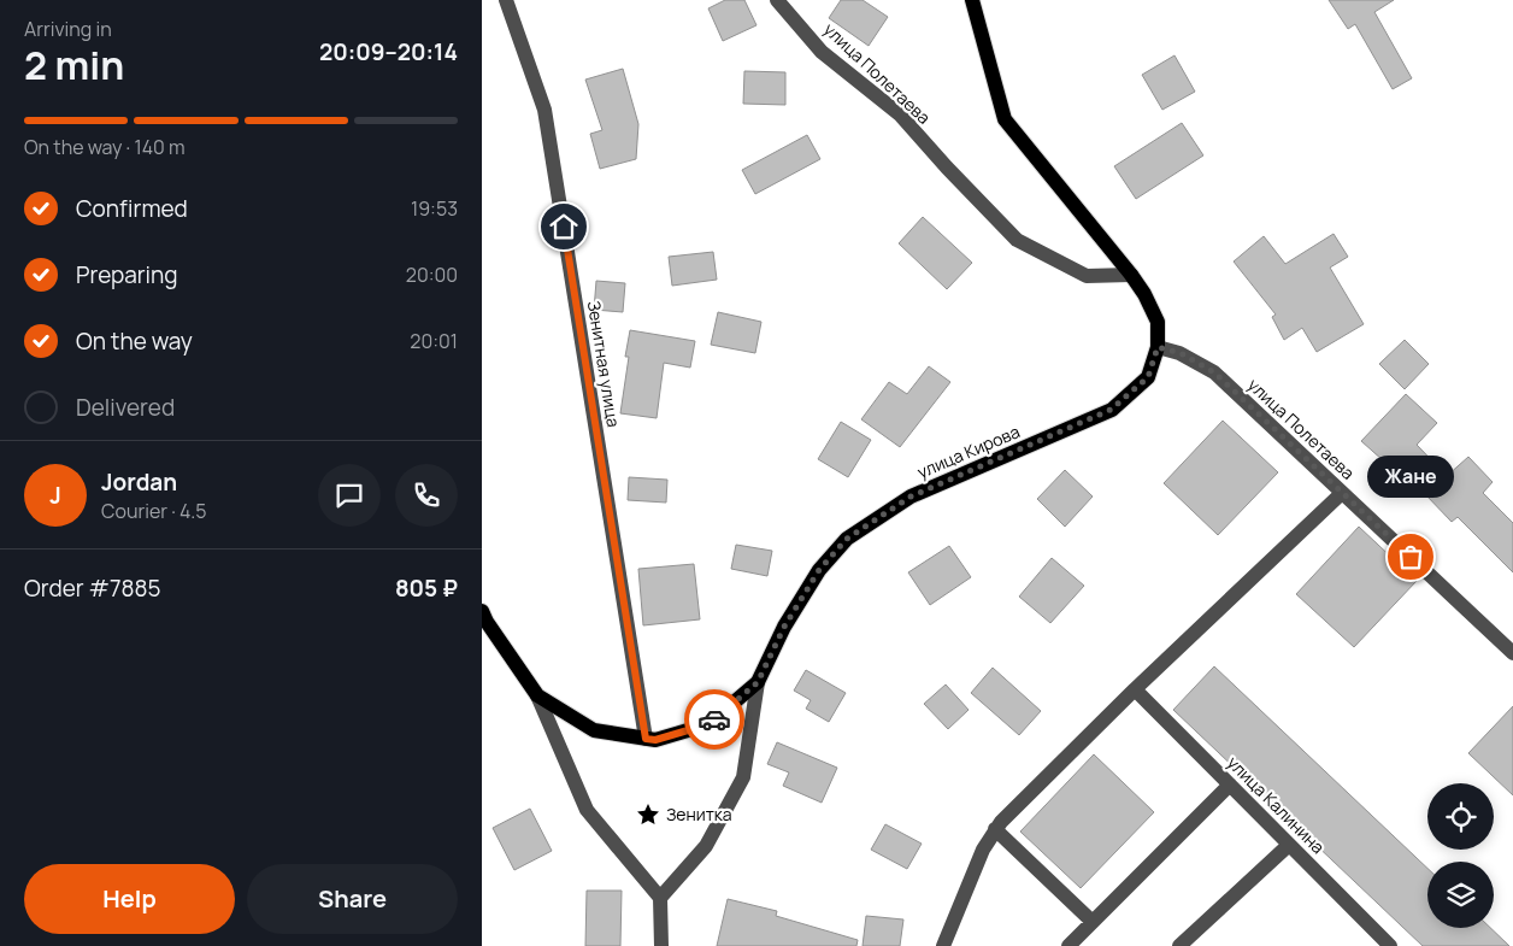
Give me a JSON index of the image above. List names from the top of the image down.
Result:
{
  "streets": {
    "main road": ["улица Кирова"],
    "street": ["улица Полетаева", "Зенитная улица", "улица Калинина"]
  },
  "crossings": [
    ["улица Полетаева", "улица Кирова"],
    ["Зенитная улица", "улица Кирова"]
  ],
  "places": {
    "other": ["Жане"],
    "place": ["Зенитка"]
  },
  "page": {
    "heading": ["2 min", "Arriving in", "20:09–20:14"],
    "panel": [
      "Jordan",
      "Courier · 4.5",
      "Order #7885",
      "805 ₽"
    ],
    "bar": "On the way · 140 m",
    "list": [
      ["Confirmed", "19:53"],
      ["Preparing", "20:00"],
      ["On the way", "20:01"],
      "Delivered"
    ],
    "bubble": "Жане",
    "round": "J",
    "buttons": ["Help", "Share"]
  }
}
